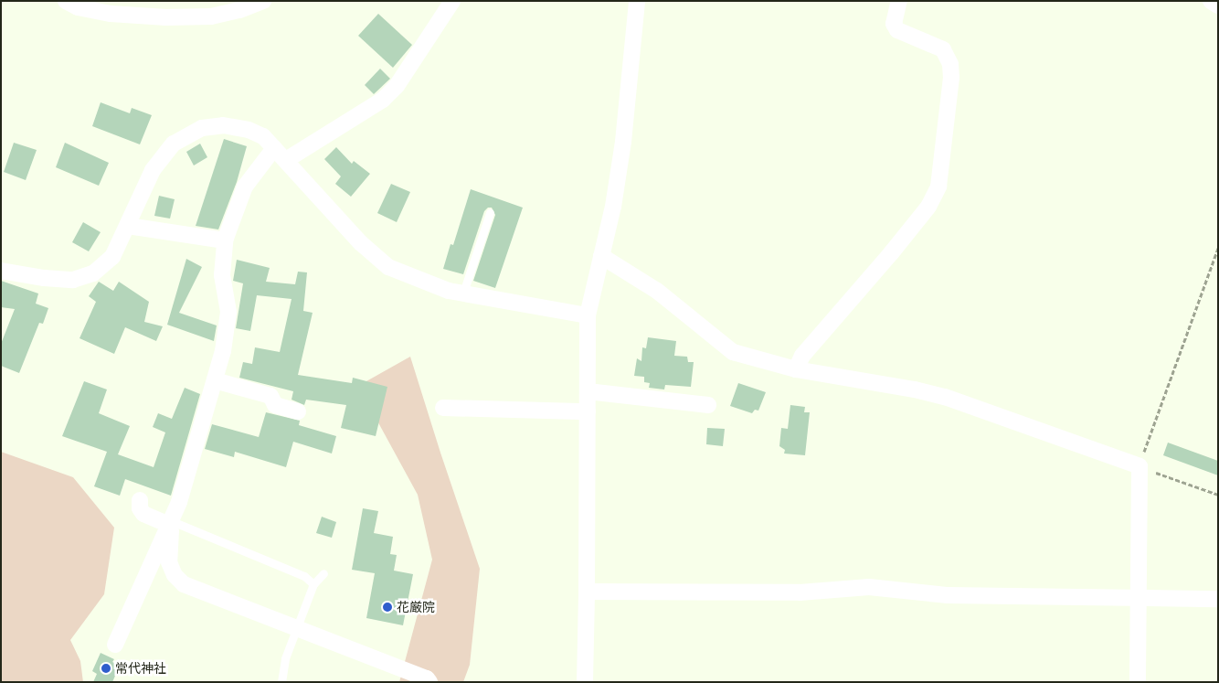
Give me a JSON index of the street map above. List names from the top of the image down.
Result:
{
  "places": ["花厳院", "常代神社"]
}
